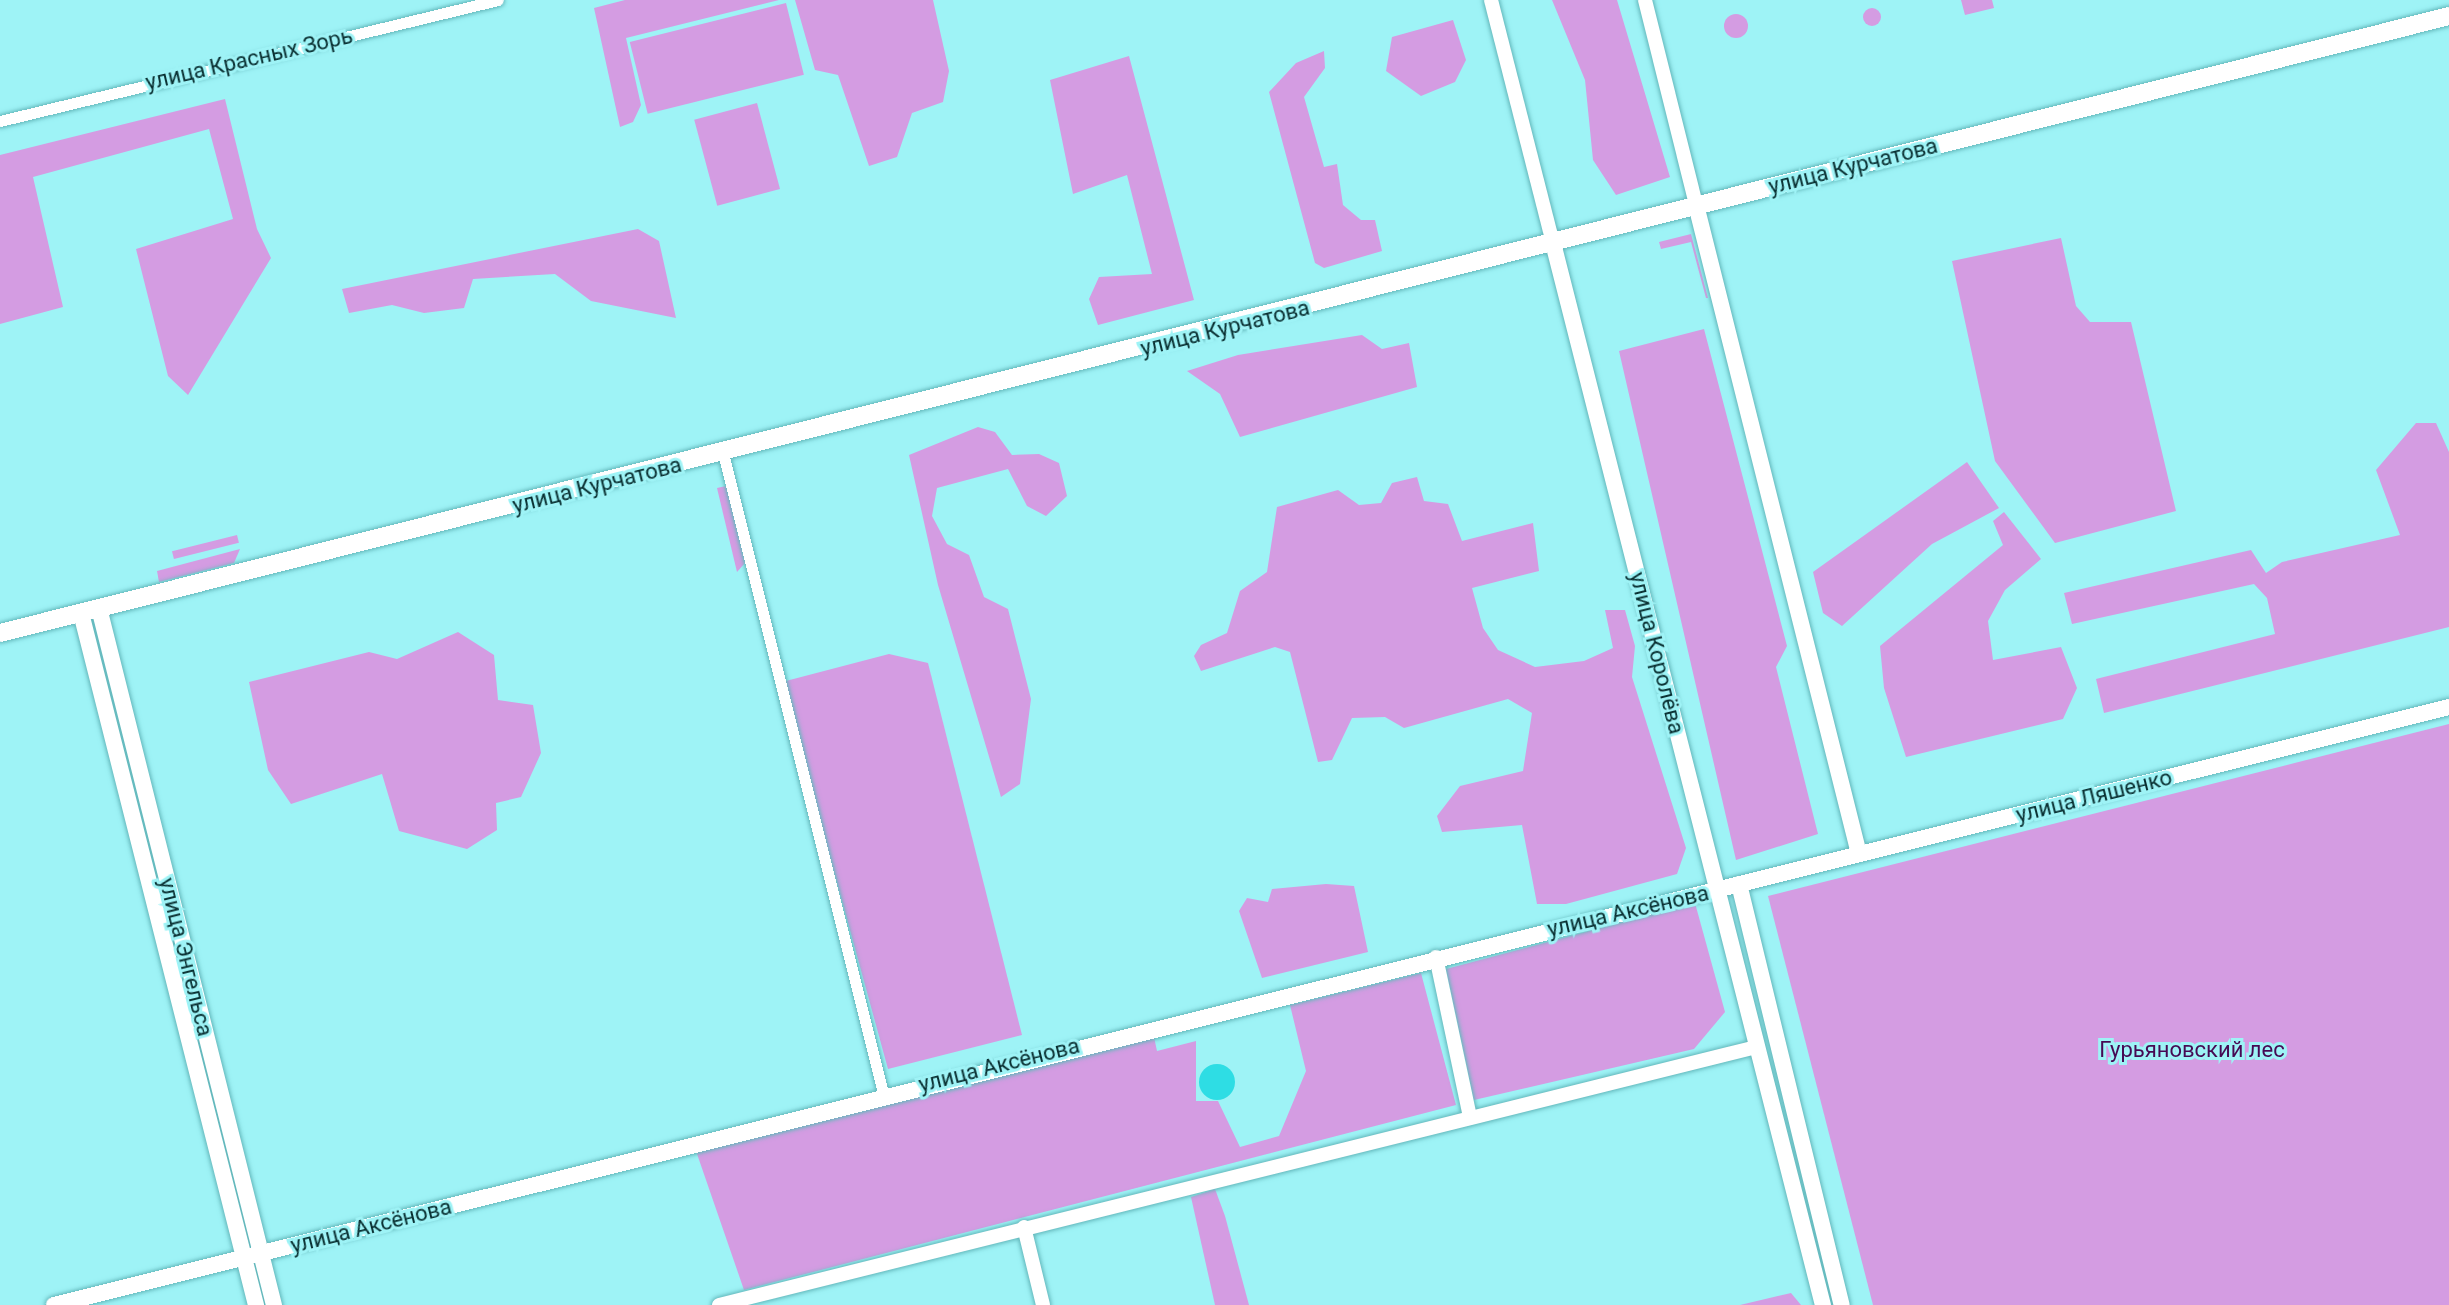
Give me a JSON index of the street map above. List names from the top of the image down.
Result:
{
  "streets": {
    "main road": [
      "улица Курчатова",
      "улица Королёва",
      "улица Ляшенко",
      "улица Аксёнова",
      "улица Энгельса"
    ],
    "street": ["улица Красных Зорь"]
  },
  "crossings": [
    ["улица Курчатова", "улица Королёва"],
    ["улица Курчатова", "улица Энгельса"],
    ["улица Королёва", "улица Аксёнова"],
    ["улица Ляшенко", "улица Аксёнова"],
    ["улица Аксёнова", "улица Энгельса"]
  ],
  "parks": ["Гурьяновский лес"]
}
